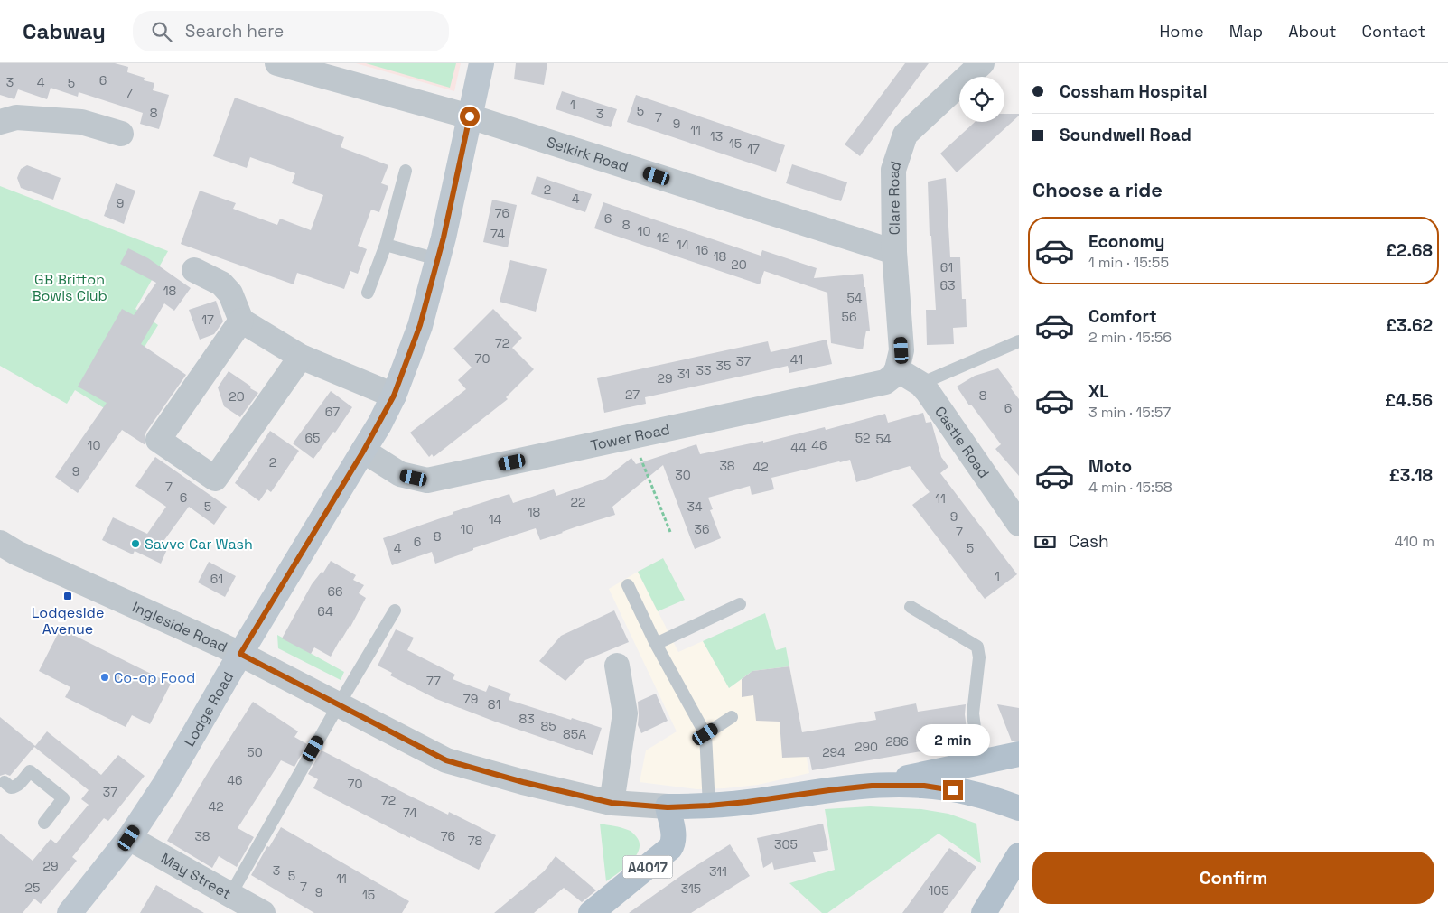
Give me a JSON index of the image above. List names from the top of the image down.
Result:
{
  "streets": {
    "main road": ["Lodge Road", "A4017"],
    "street": [
      "Selkirk Road",
      "Clare Road",
      "Tower Road",
      "Castle Road",
      "Ingleside Road",
      "May Street"
    ]
  },
  "crossings": [
    ["Selkirk Road", "Clare Road"],
    ["Selkirk Road", "Lodge Road"],
    ["Clare Road", "Tower Road"],
    ["Clare Road", "Castle Road"],
    ["Tower Road", "Castle Road"],
    ["Tower Road", "Lodge Road"],
    ["Ingleside Road", "Lodge Road"],
    ["Ingleside Road", "A4017"],
    ["Lodge Road", "May Street"]
  ],
  "parks": ["GB Britton Bowls Club"],
  "places": {
    "other": ["Savve Car Wash", "Co-op Food"],
    "transit": ["Lodgeside Avenue"]
  },
  "house_numbers": [
    "6",
    "3",
    "4",
    "5",
    "7",
    "1",
    "5",
    "8",
    "3",
    "7",
    "9",
    "11",
    "13",
    "15",
    "17",
    "2",
    "4",
    "9",
    "76",
    "6",
    "8",
    "10",
    "74",
    "12",
    "14",
    "16",
    "18",
    "20",
    "61",
    "63",
    "18",
    "54",
    "56",
    "17",
    "72",
    "70",
    "41",
    "37",
    "35",
    "33",
    "31",
    "29",
    "27",
    "8",
    "20",
    "6",
    "67",
    "65",
    "52",
    "54",
    "10",
    "46",
    "44",
    "2",
    "38",
    "42",
    "9",
    "30",
    "7",
    "6",
    "11",
    "22",
    "5",
    "34",
    "18",
    "9",
    "14",
    "10",
    "36",
    "7",
    "8",
    "6",
    "4",
    "5",
    "1",
    "61",
    "66",
    "64",
    "77",
    "79",
    "81",
    "83",
    "85",
    "85A",
    "286",
    "290",
    "50",
    "294",
    "46",
    "70",
    "37",
    "72",
    "42",
    "74",
    "38",
    "76",
    "78",
    "305",
    "29",
    "3",
    "311",
    "5",
    "11",
    "7",
    "25",
    "315",
    "105",
    "9",
    "15"
  ],
  "page": {
    "header": "Cabway",
    "search": "Search here",
    "nav": [
      "Home",
      "Map",
      "About",
      "Contact"
    ],
    "banner": ["Cossham Hospital", "Soundwell Road"],
    "heading": "Choose a ride",
    "list": [
      {
        "name": "Economy",
        "note": "1 min · 15:55",
        "value": "£2.68"
      },
      {
        "name": "Comfort",
        "note": "2 min · 15:56",
        "value": "£3.62"
      },
      {
        "name": "XL",
        "note": "3 min · 15:57",
        "value": "£4.56"
      },
      {
        "name": "Moto",
        "note": "4 min · 15:58",
        "value": "£3.18"
      }
    ],
    "pay": ["Cash", "410 m"],
    "bubble": "2 min",
    "buttons": "Confirm"
  }
}
